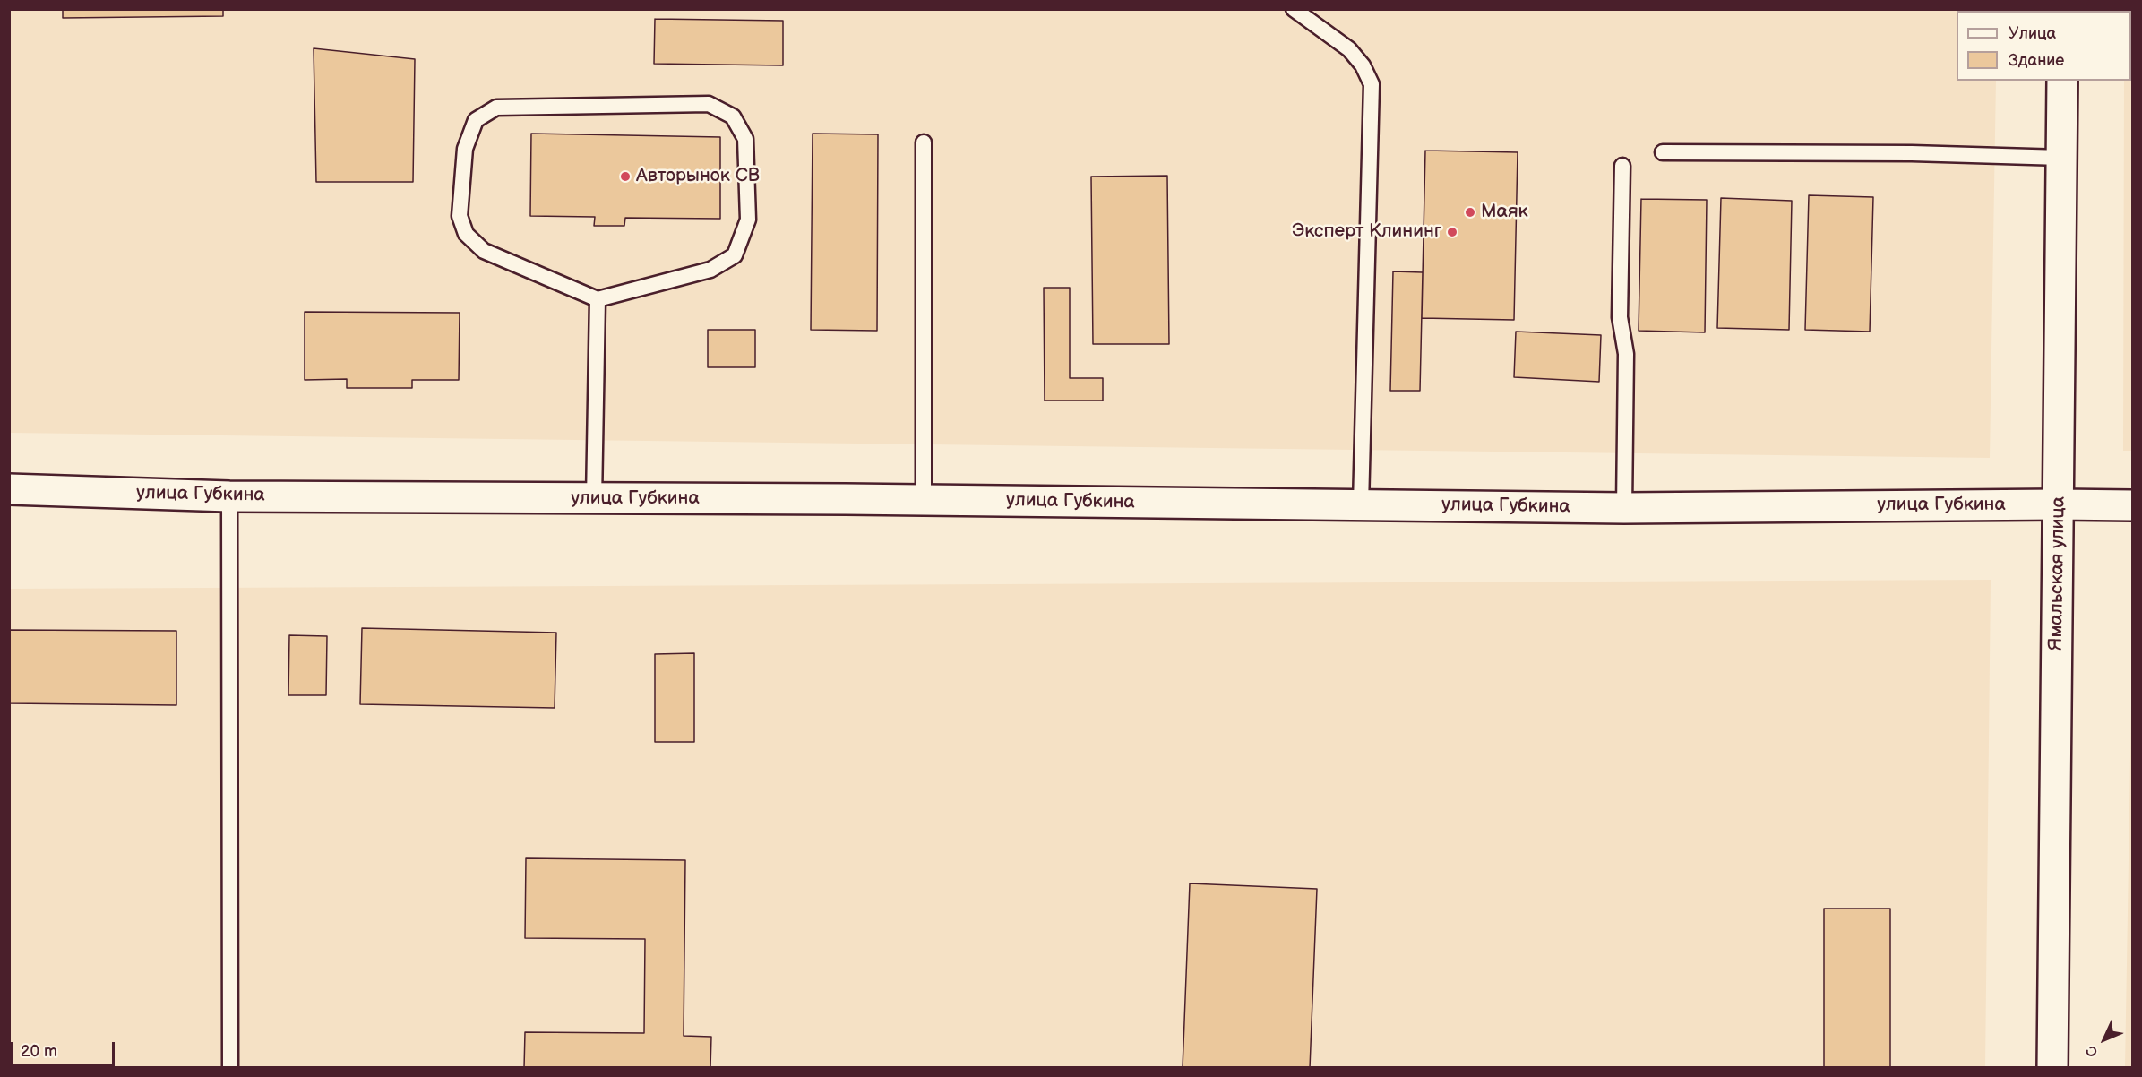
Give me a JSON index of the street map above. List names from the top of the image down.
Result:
{
  "streets": {
    "street": ["улица Губкина", "Ямальская улица"]
  },
  "crossings": [
    ["улица Губкина", "Ямальская улица"]
  ],
  "places": ["Авторынок СВ", "Маяк", "Эксперт Клининг"],
  "legend": ["Улица", "Здание"],
  "scale_bar": "20 m",
  "north": "bottom left"
}
